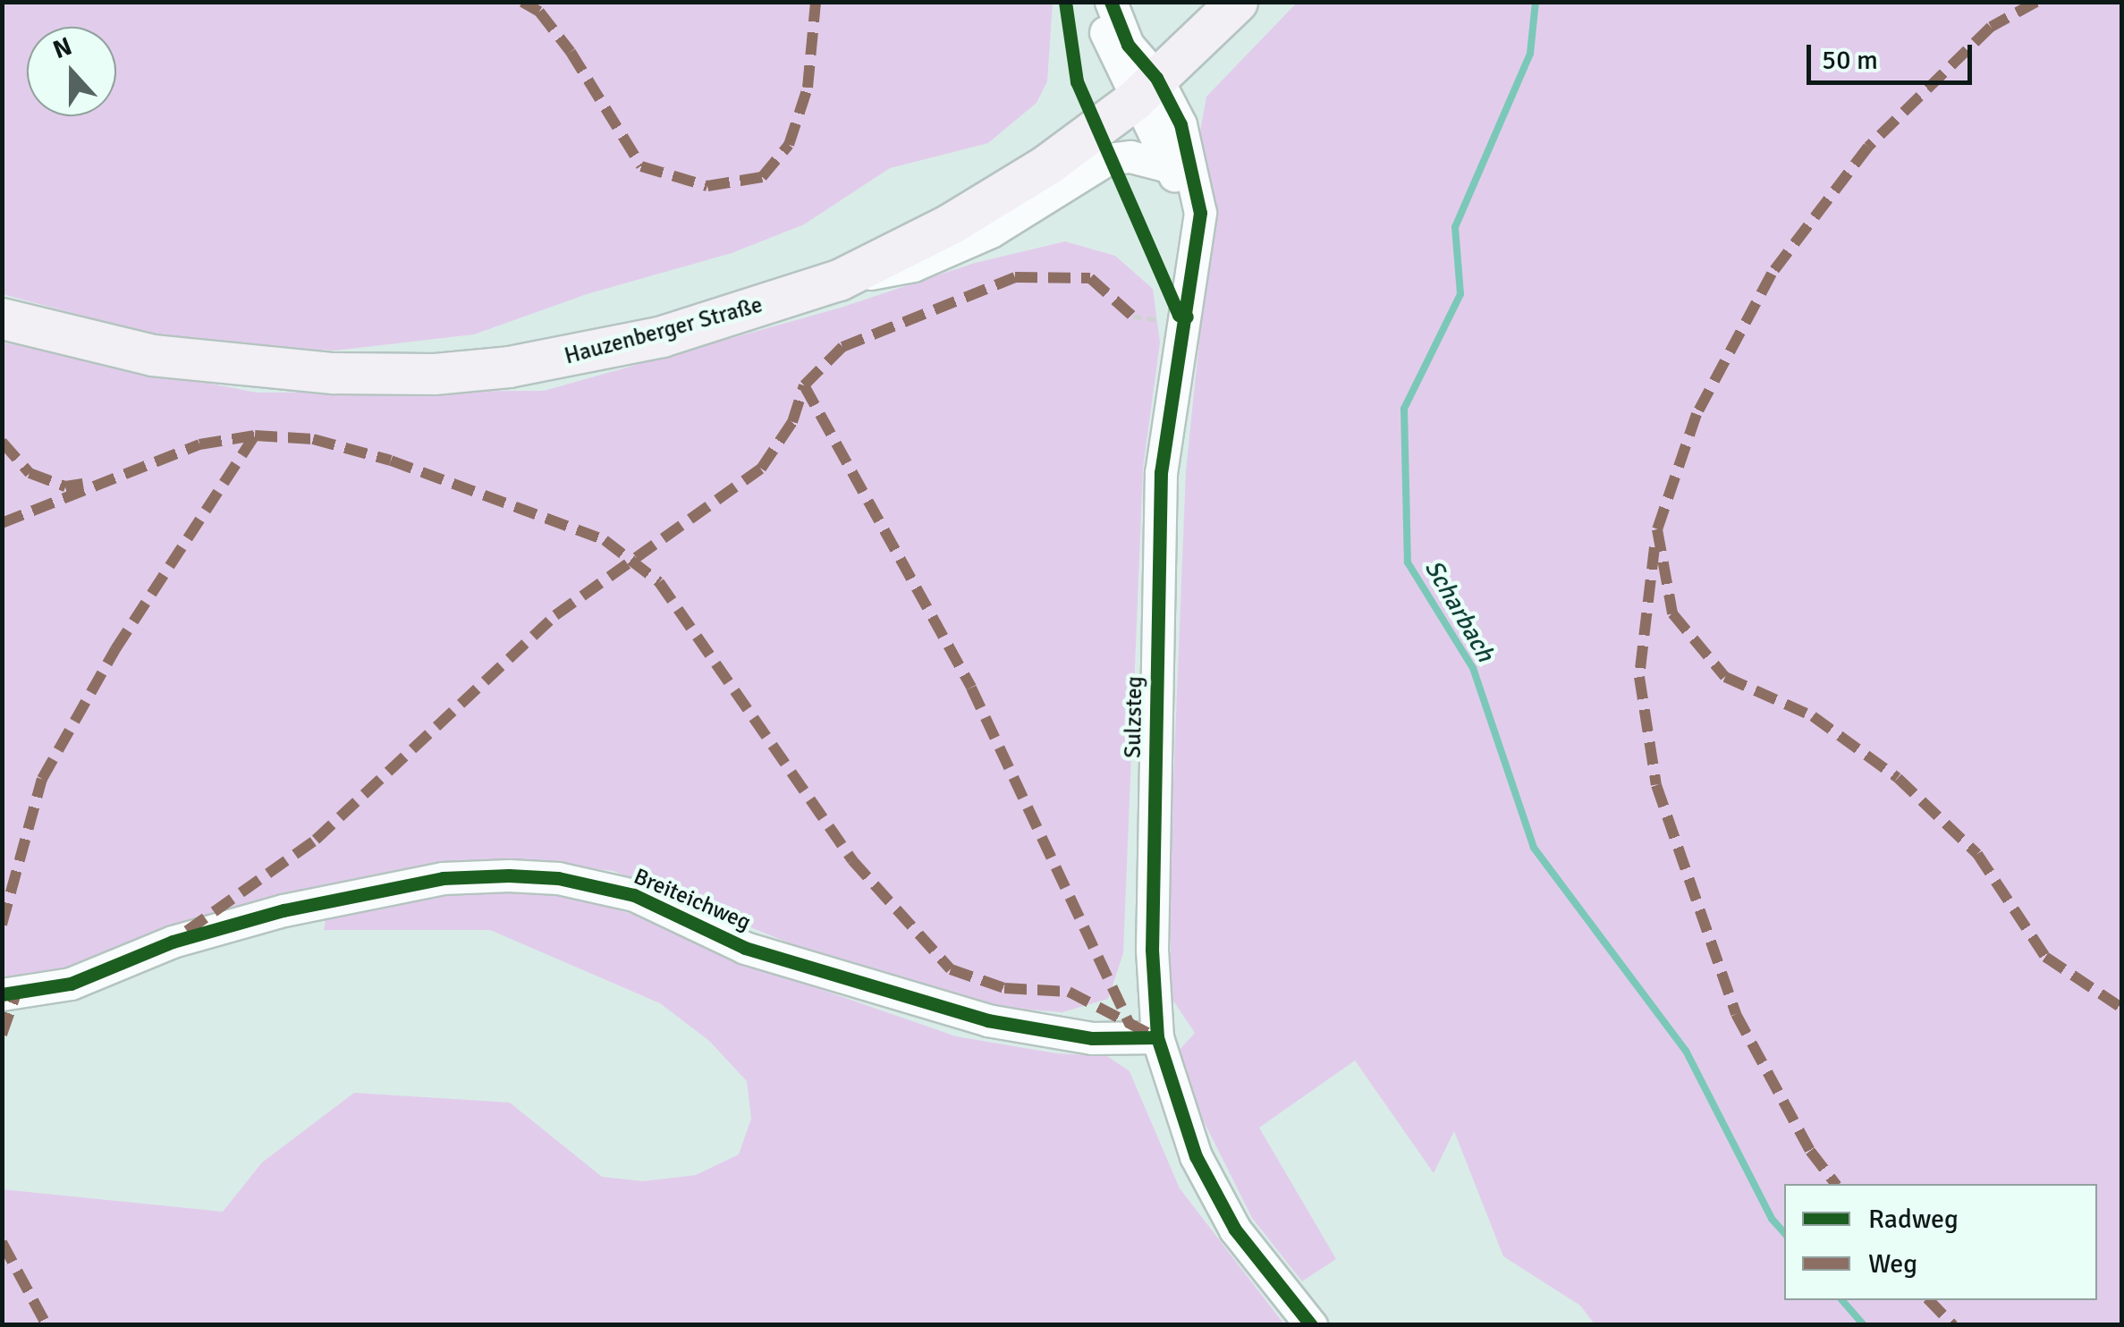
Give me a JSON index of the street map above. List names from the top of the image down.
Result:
{
  "streets": {
    "main road": ["Hauzenberger Straße"],
    "street": ["Sulzsteg", "Breiteichweg"]
  },
  "crossings": [
    ["Hauzenberger Straße", "Sulzsteg"],
    ["Sulzsteg", "Breiteichweg"]
  ],
  "water": ["Scharbach"],
  "legend": ["Radweg", "Weg"],
  "scale_bar": "50 m",
  "north": "top"
}
